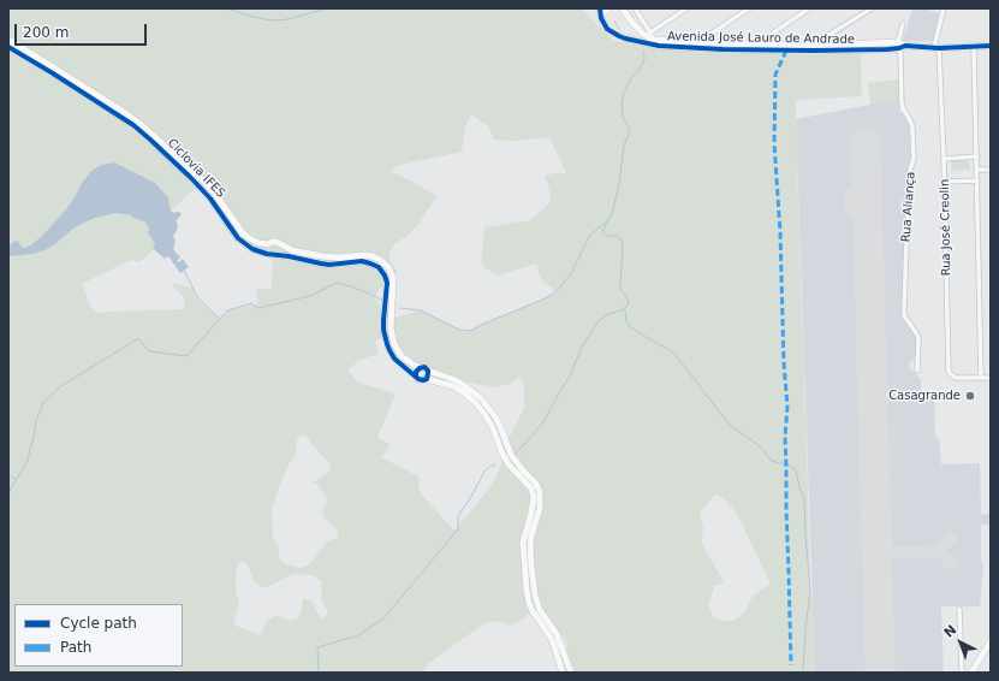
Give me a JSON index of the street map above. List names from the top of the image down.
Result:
{
  "streets": {
    "street": ["Avenida José Lauro de Andrade", "Rua Aliança", "Rua José Creolin"],
    "cycle path": ["Ciclovia IFES"]
  },
  "crossings": [
    ["Avenida José Lauro de Andrade", "Rua Aliança"],
    ["Avenida José Lauro de Andrade", "Rua José Creolin"]
  ],
  "places": ["Casagrande"],
  "legend": ["Cycle path", "Path"],
  "scale_bar": "200 m",
  "north": "top left"
}
